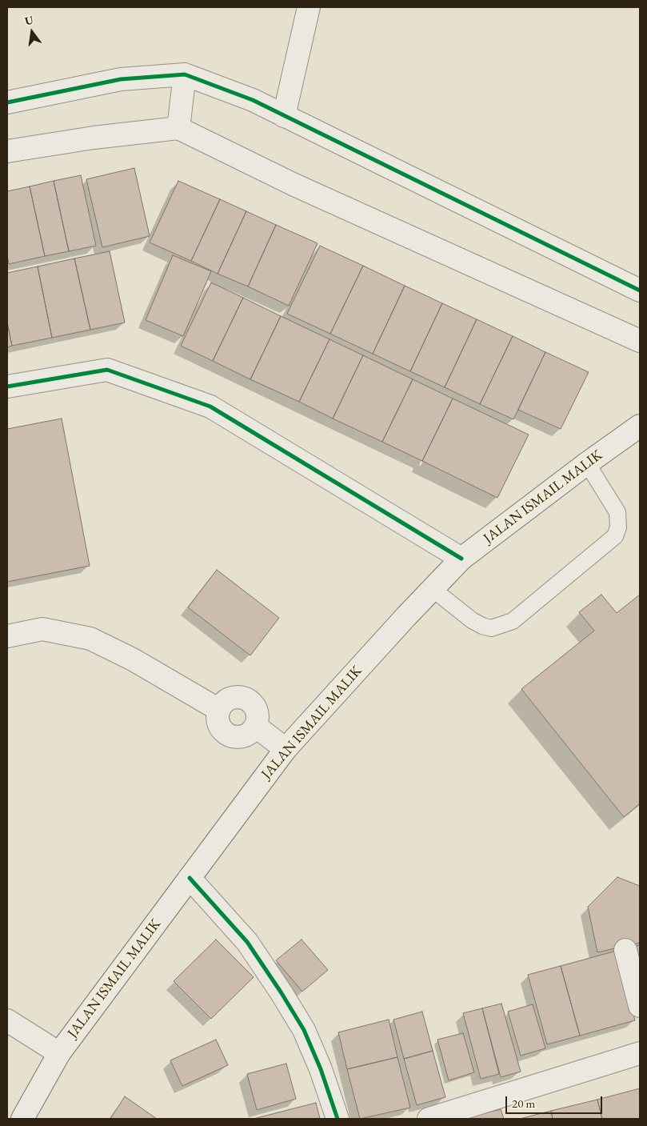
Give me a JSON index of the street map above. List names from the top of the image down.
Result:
{
  "streets": {
    "street": ["JALAN ISMAIL MALIK"]
  },
  "scale_bar": "20 m",
  "north": "top"
}
